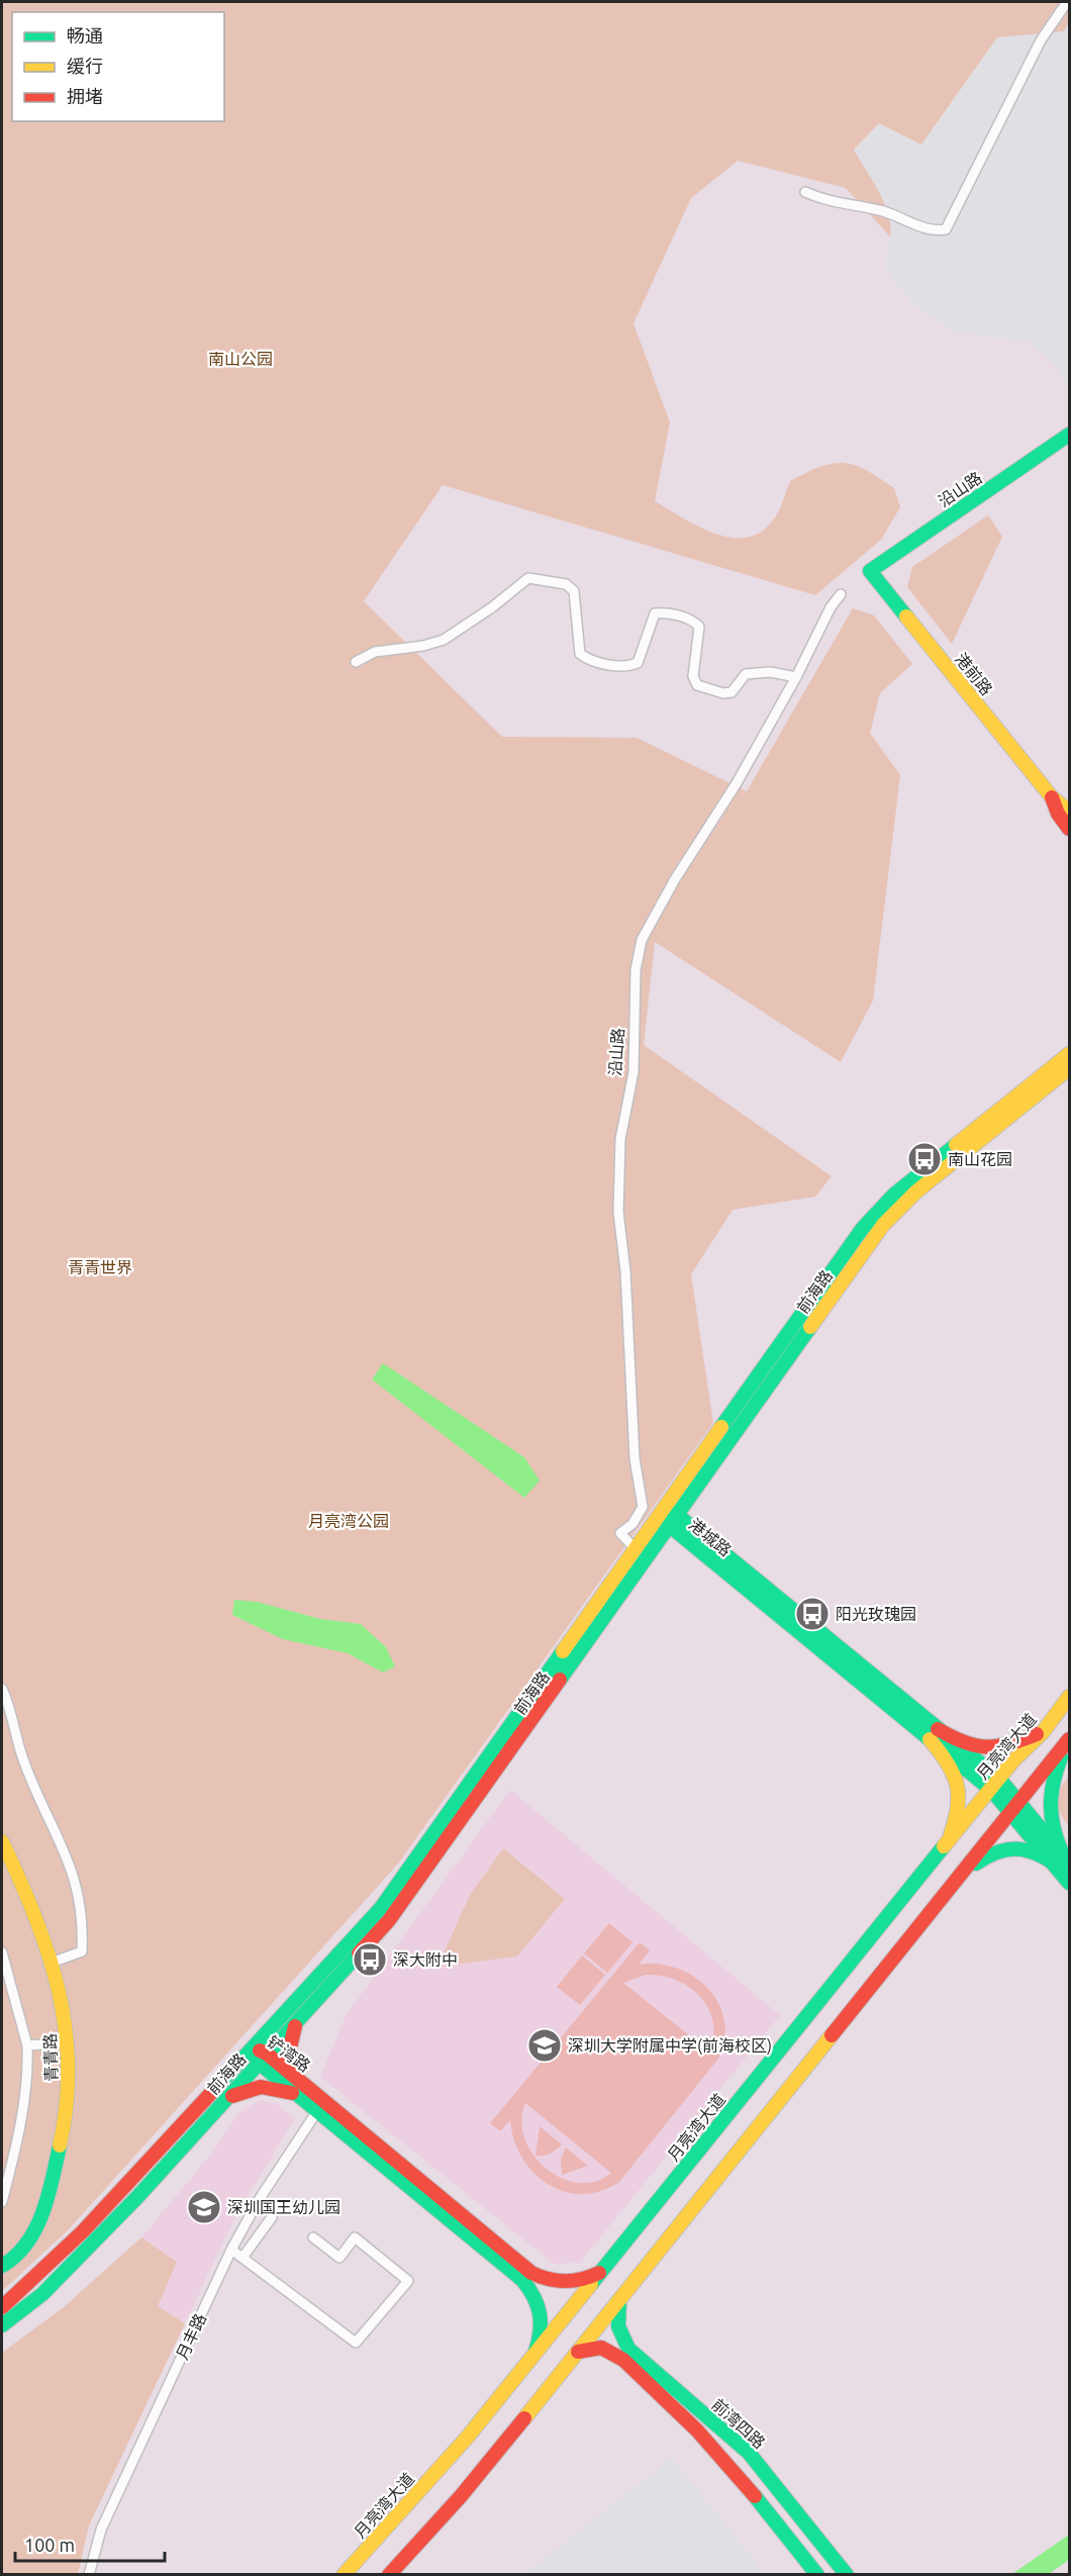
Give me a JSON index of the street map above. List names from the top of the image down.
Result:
{
  "streets": {
    "street": [
      "沿山路",
      "港前路",
      "前海路",
      "港城路",
      "月亮湾大道",
      "铲湾路",
      "青青路",
      "月丰路",
      "前湾四路"
    ]
  },
  "crossings": [
    ["沿山路", "港前路"],
    ["沿山路", "前海路"],
    ["前海路", "港城路"],
    ["前海路", "铲湾路"],
    ["港城路", "月亮湾大道"],
    ["月亮湾大道", "铲湾路"],
    ["铲湾路", "月丰路"]
  ],
  "parks": ["南山公园", "青青世界", "月亮湾公园"],
  "places": {
    "bus stop": ["南山花园", "阳光玫瑰园", "深大附中"],
    "school or university": ["深圳大学附属中学(前海校区)", "深圳国王幼儿园"]
  },
  "legend": ["畅通", "缓行", "拥堵"],
  "scale_bar": "100 m"
}
